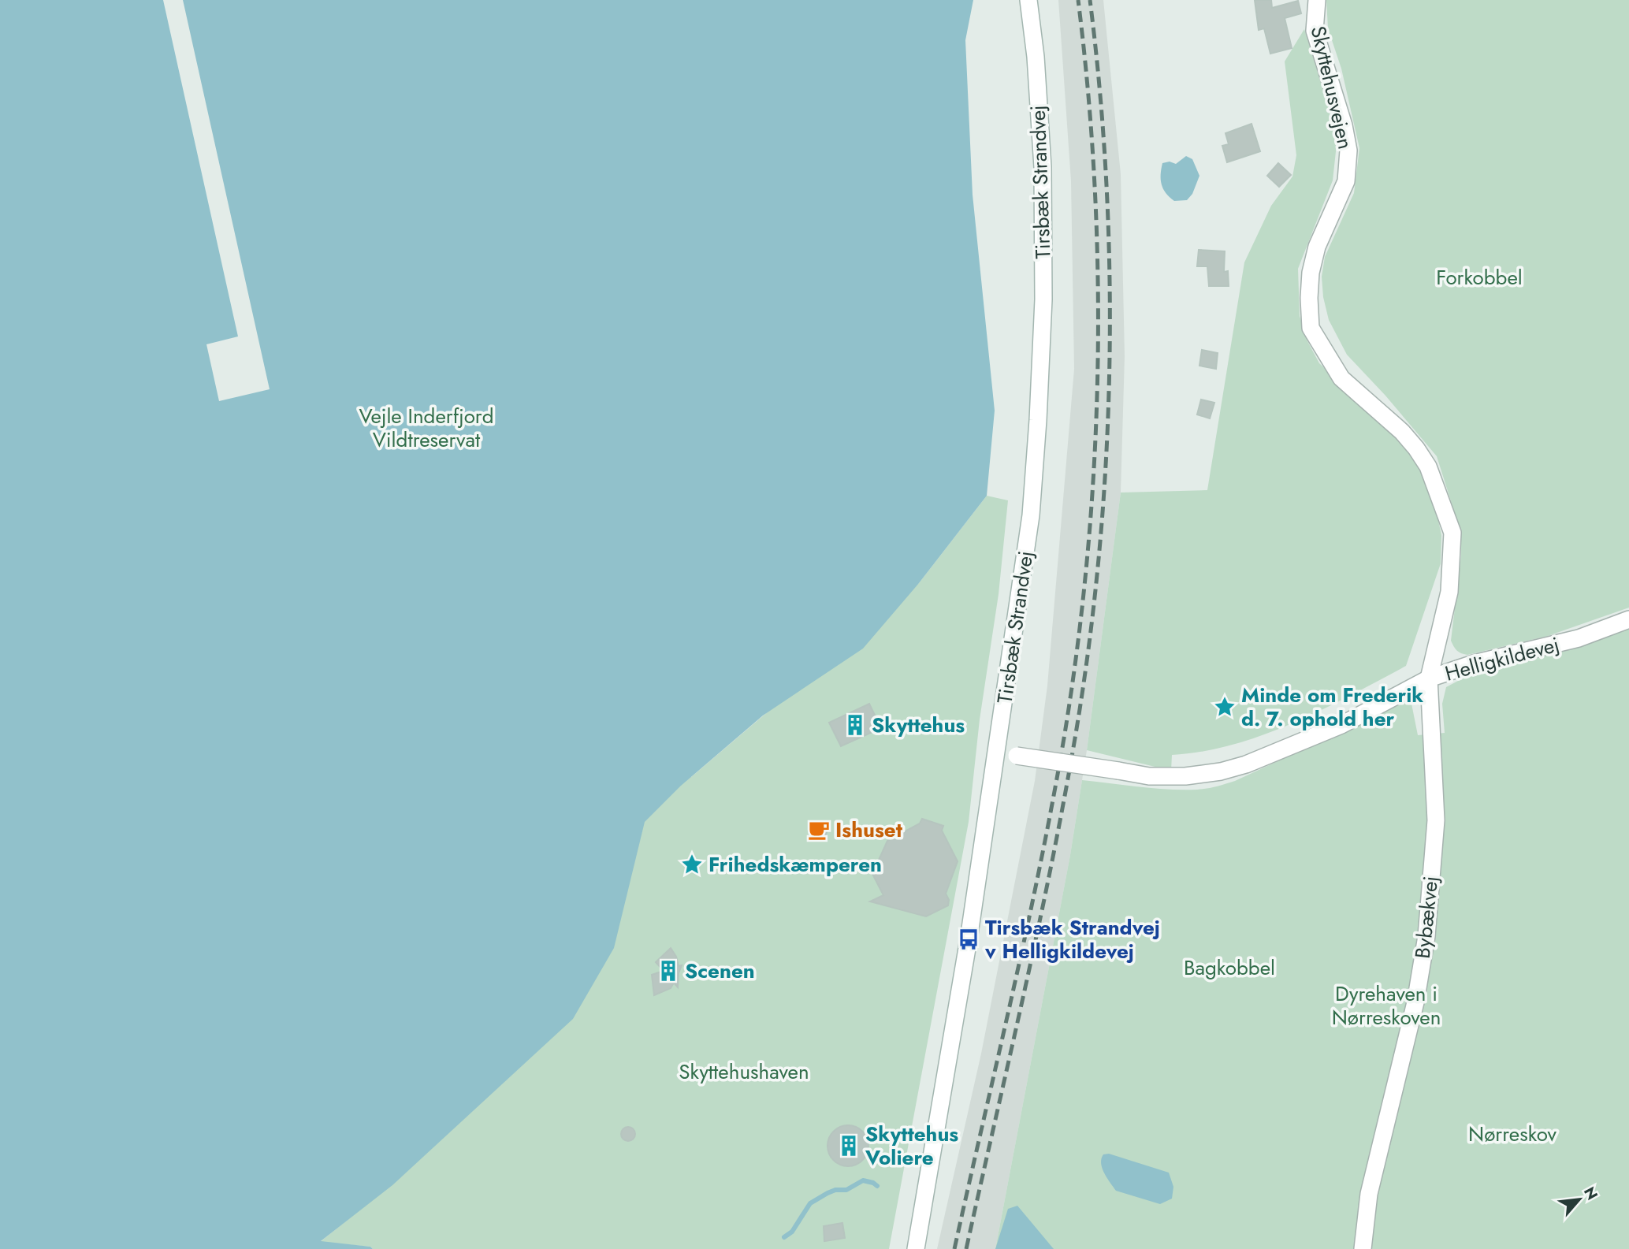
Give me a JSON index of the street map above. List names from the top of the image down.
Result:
{
  "streets": {
    "street": [
      "Skyttehusvejen",
      "Tirsbæk Strandvej",
      "Helligkildevej",
      "Bybækvej"
    ]
  },
  "crossings": [
    ["Skyttehusvejen", "Helligkildevej"],
    ["Skyttehusvejen", "Bybækvej"],
    ["Tirsbæk Strandvej", "Helligkildevej"],
    ["Helligkildevej", "Bybækvej"]
  ],
  "parks": [
    "Forkobbel",
    "Vejle Inderfjord Vildtreservat",
    "Bagkobbel",
    "Dyrehaven i Nørreskoven",
    "Skyttehushaven",
    "Nørreskov"
  ],
  "places": {
    "place": ["Minde om Frederik d. 7. ophold her", "Frihedskæmperen"],
    "building": ["Skyttehus", "Scenen", "Skyttehus Voliere"],
    "cafe": ["Ishuset"],
    "bus stop": ["Tirsbæk Strandvej v Helligkildevej"]
  },
  "north": "top right"
}
